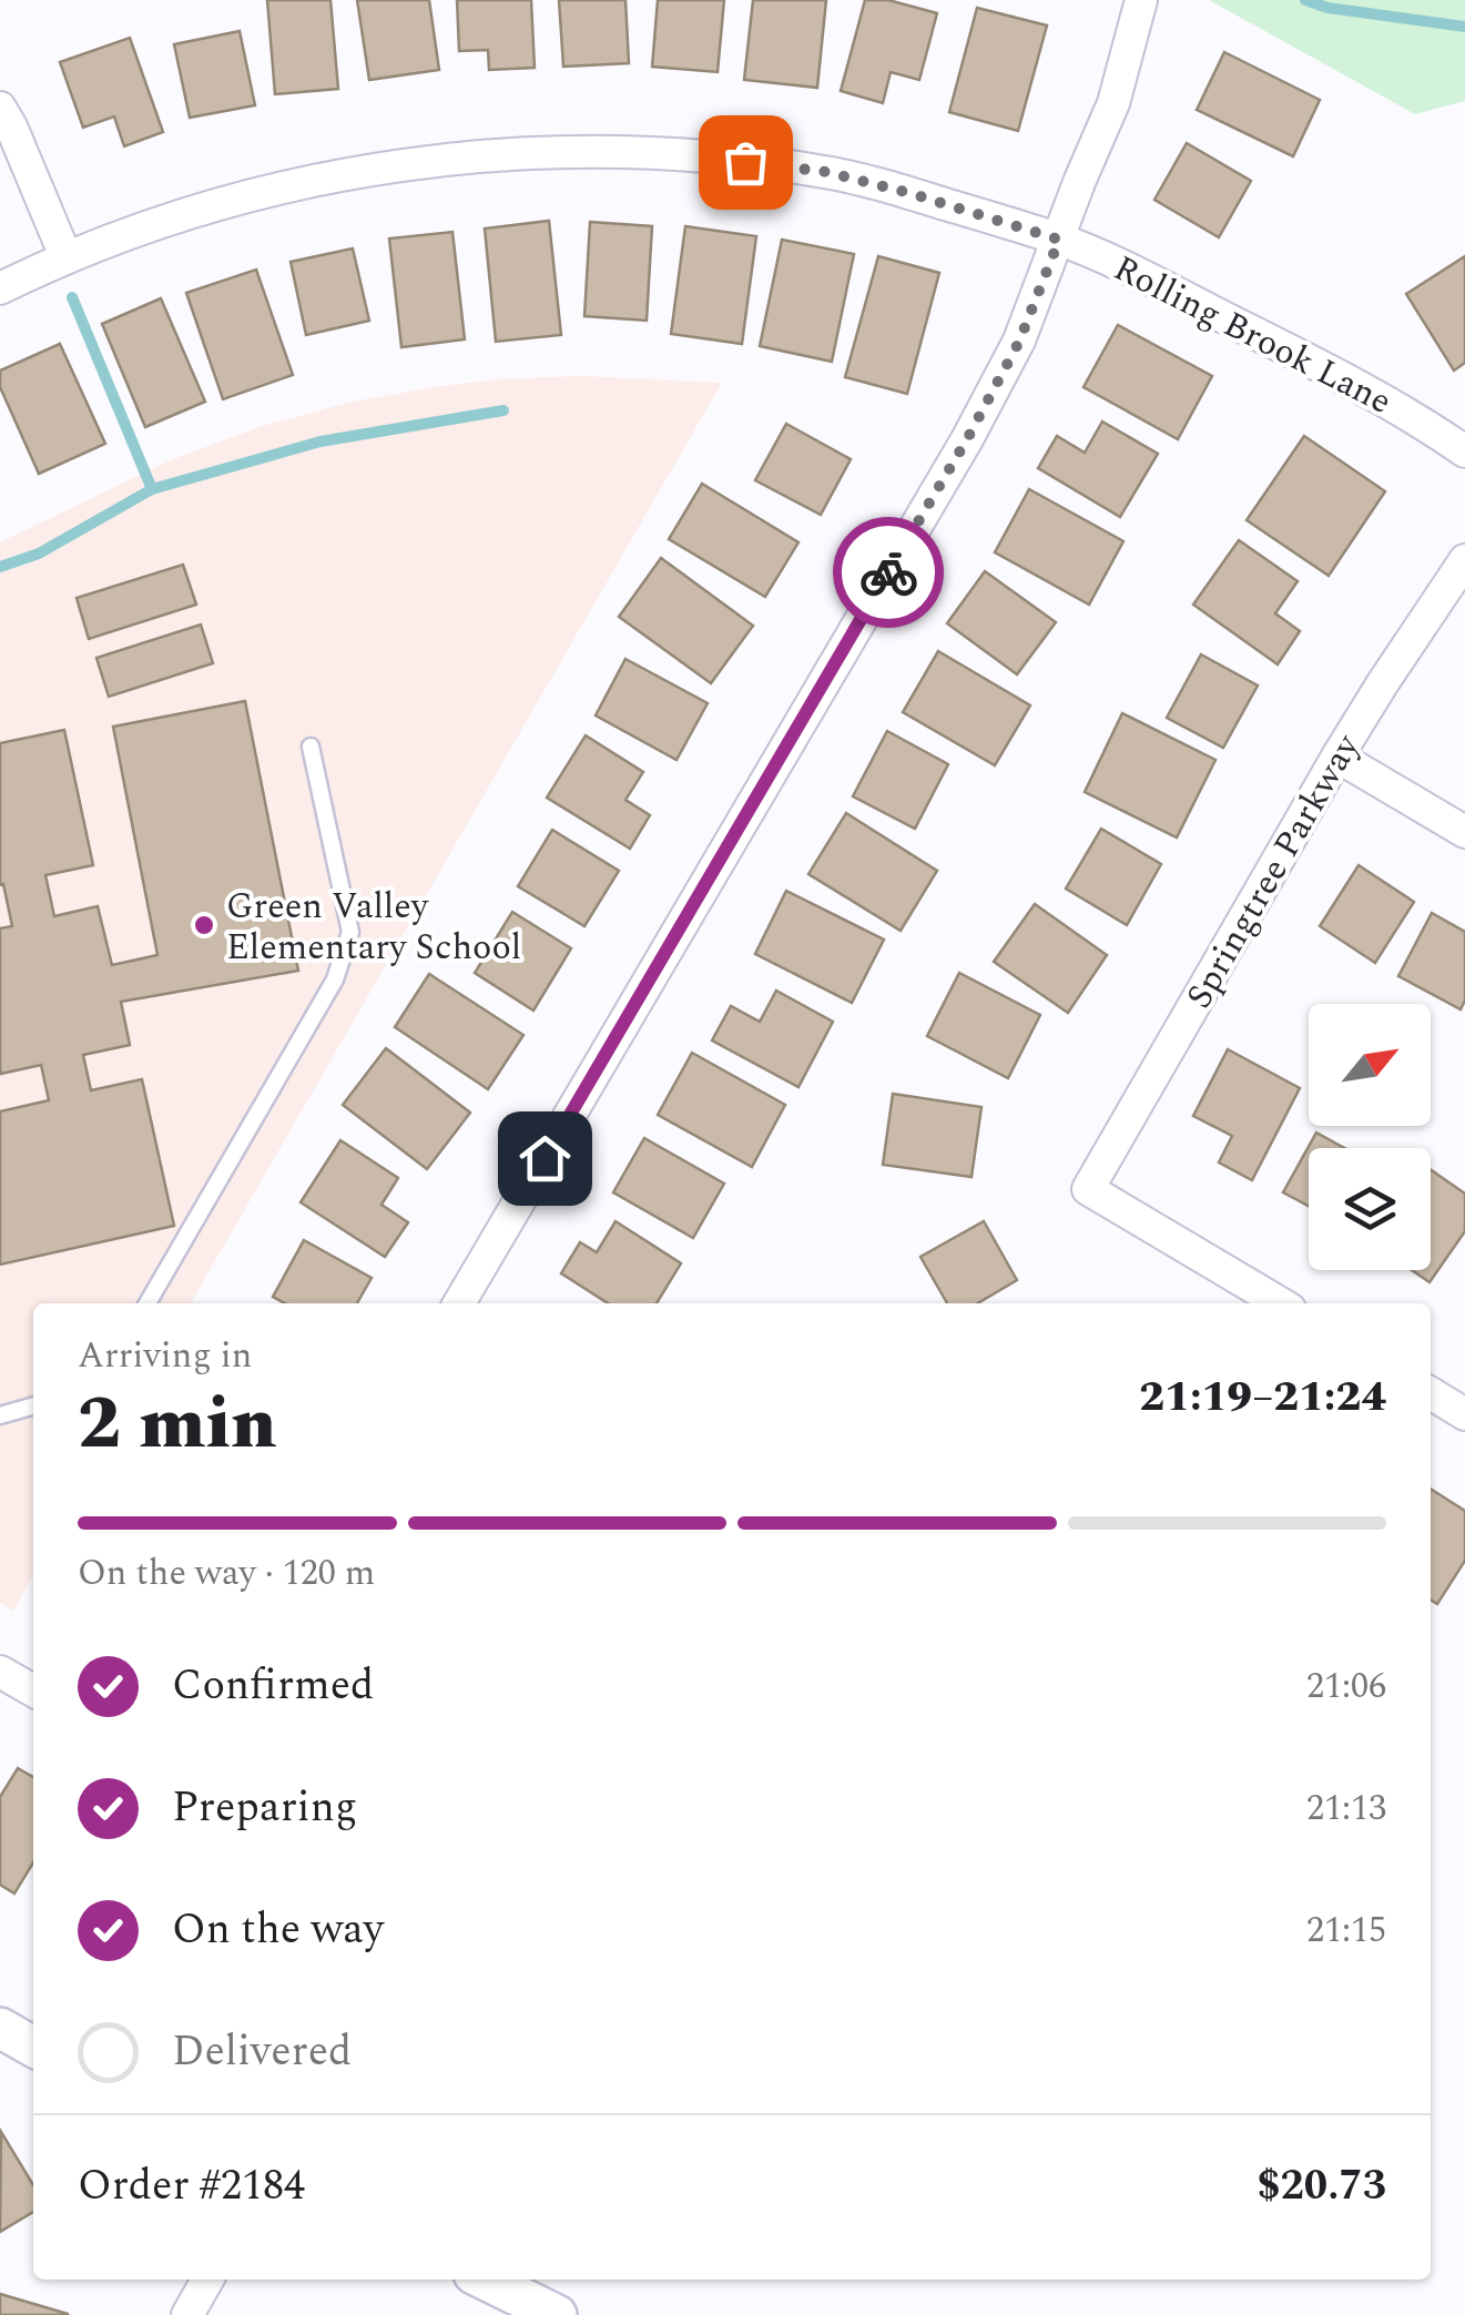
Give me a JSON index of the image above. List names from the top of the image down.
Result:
{
  "streets": {
    "street": ["Rolling Brook Lane", "Springtree Parkway"]
  },
  "places": ["Green Valley Elementary School"],
  "north": "top right",
  "page": {
    "heading": ["2 min", "Arriving in", "21:19–21:24"],
    "panel": ["Order #2184", "$20.73"],
    "bar": "On the way · 120 m",
    "list": [
      ["Confirmed", "21:06"],
      ["Preparing", "21:13"],
      ["On the way", "21:15"],
      "Delivered"
    ]
  }
}
